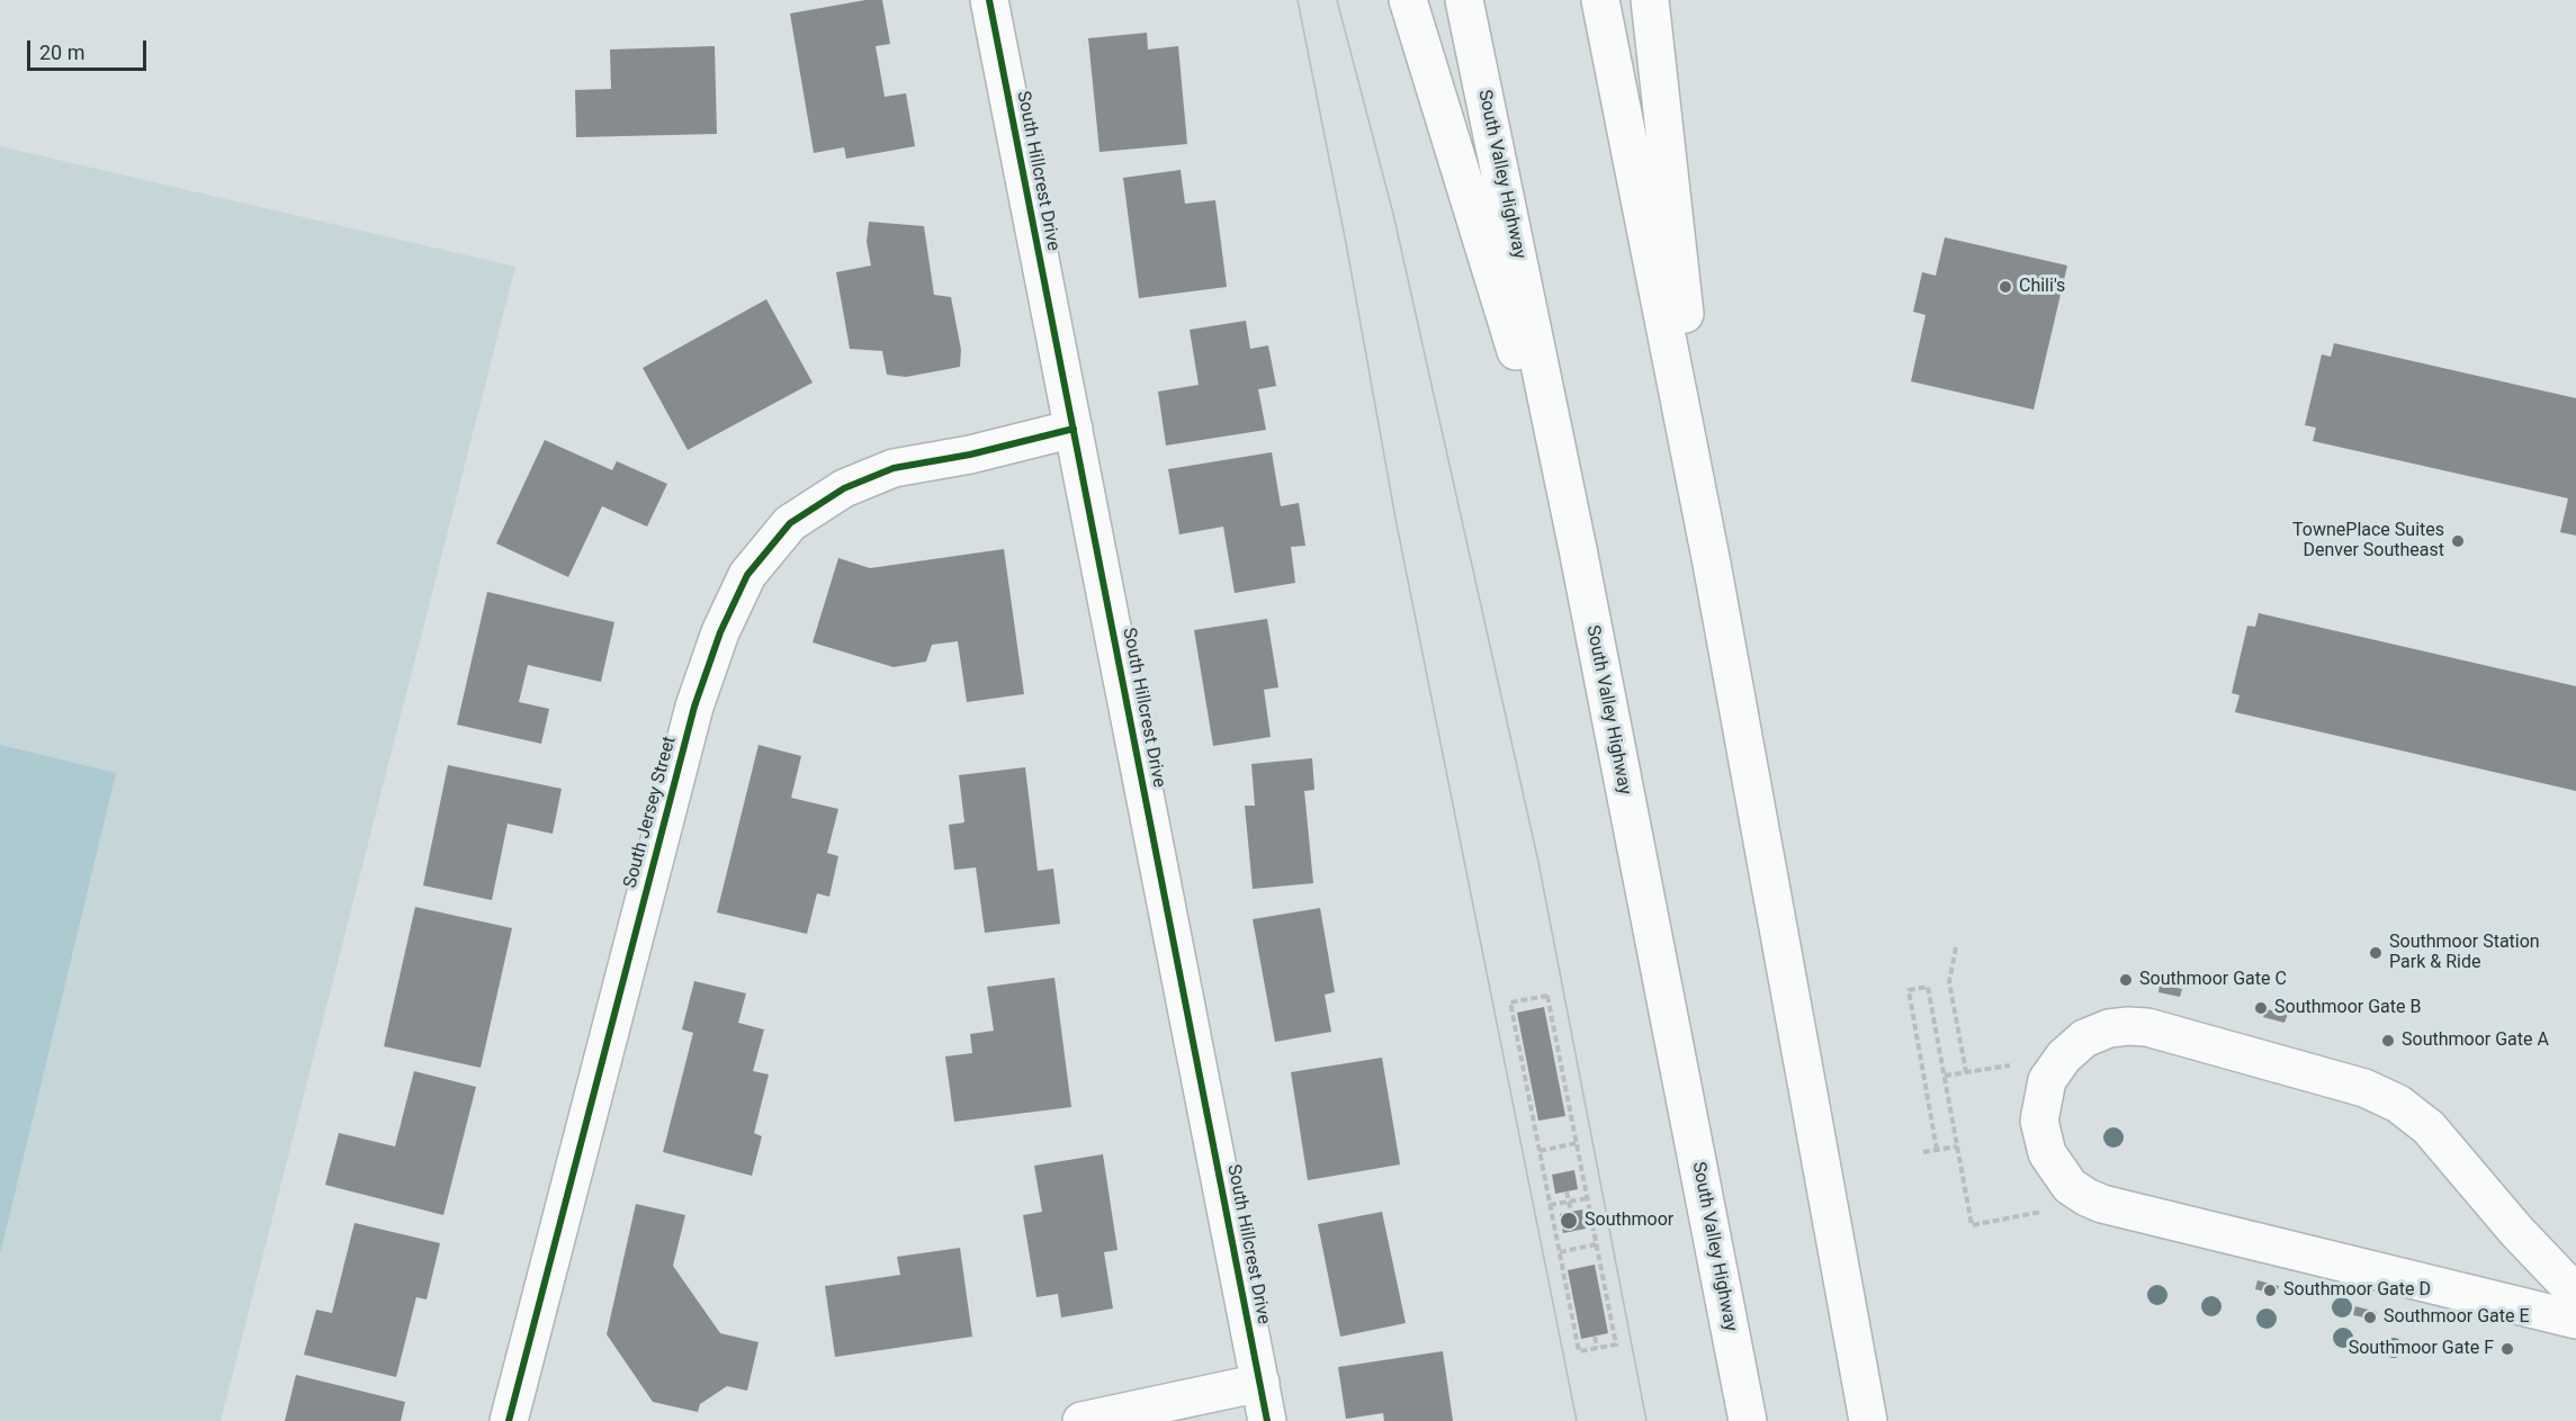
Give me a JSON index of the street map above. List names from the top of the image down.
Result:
{
  "streets": {
    "main road": ["South Hillcrest Drive", "South Valley Highway", "South Jersey Street"]
  },
  "crossings": [
    ["South Hillcrest Drive", "South Jersey Street"]
  ],
  "places": [
    "Chili's",
    "TownePlace Suites Denver Southeast",
    "Southmoor Station Park & Ride",
    "Southmoor Gate C",
    "Southmoor Gate B",
    "Southmoor Gate A",
    "Southmoor",
    "Southmoor Gate D",
    "Southmoor Gate E",
    "Southmoor Gate F"
  ],
  "scale_bar": "20 m"
}
